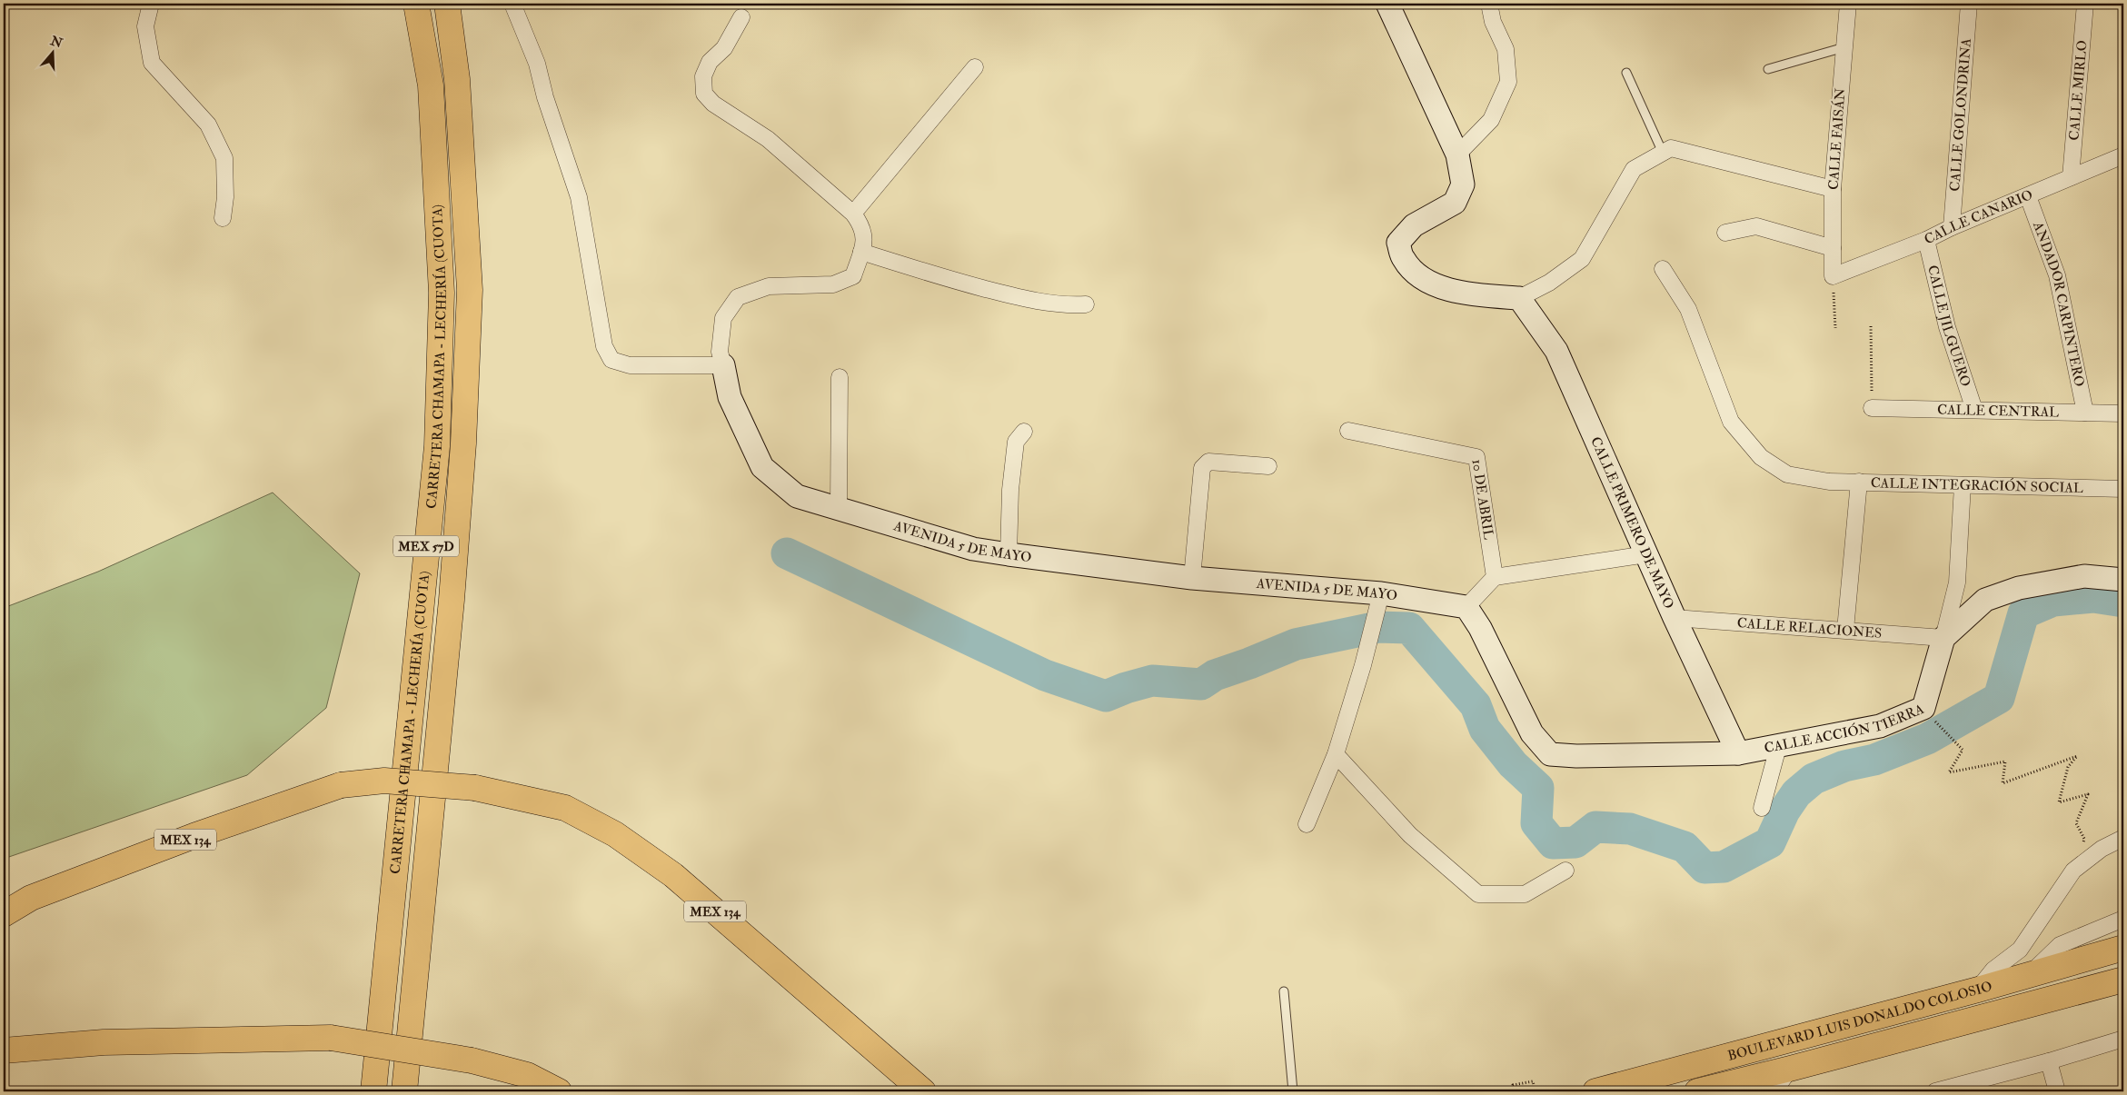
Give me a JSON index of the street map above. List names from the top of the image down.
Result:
{
  "streets": {
    "highway": [
      "CARRETERA CHAMAPA - LECHERÍA (CUOTA)",
      "MEX 57D",
      "MEX 134",
      "BOULEVARD LUIS DONALDO COLOSIO"
    ],
    "street": [
      "CALLE MIRLO",
      "CALLE GOLONDRINA",
      "CALLE FAISÁN",
      "CALLE CANARIO",
      "ANDADOR CARPINTERO",
      "CALLE JILGUERO",
      "CALLE CENTRAL",
      "CALLE INTEGRACIÓN SOCIAL",
      "10 DE ABRIL",
      "CALLE PRIMERO DE MAYO",
      "AVENIDA 5 DE MAYO",
      "CALLE RELACIONES",
      "CALLE ACCIÓN TIERRA"
    ]
  },
  "crossings": [
    ["CALLE MIRLO", "CALLE CANARIO"],
    ["CALLE GOLONDRINA", "CALLE CANARIO"],
    ["CALLE FAISÁN", "CALLE CANARIO"],
    ["CALLE CANARIO", "ANDADOR CARPINTERO"],
    ["CALLE CANARIO", "CALLE JILGUERO"],
    ["ANDADOR CARPINTERO", "CALLE CENTRAL"],
    ["CALLE JILGUERO", "CALLE CENTRAL"],
    ["CALLE PRIMERO DE MAYO", "CALLE RELACIONES"],
    ["CALLE PRIMERO DE MAYO", "CALLE ACCIÓN TIERRA"],
    ["CALLE RELACIONES", "CALLE ACCIÓN TIERRA"]
  ],
  "north": "top"
}
